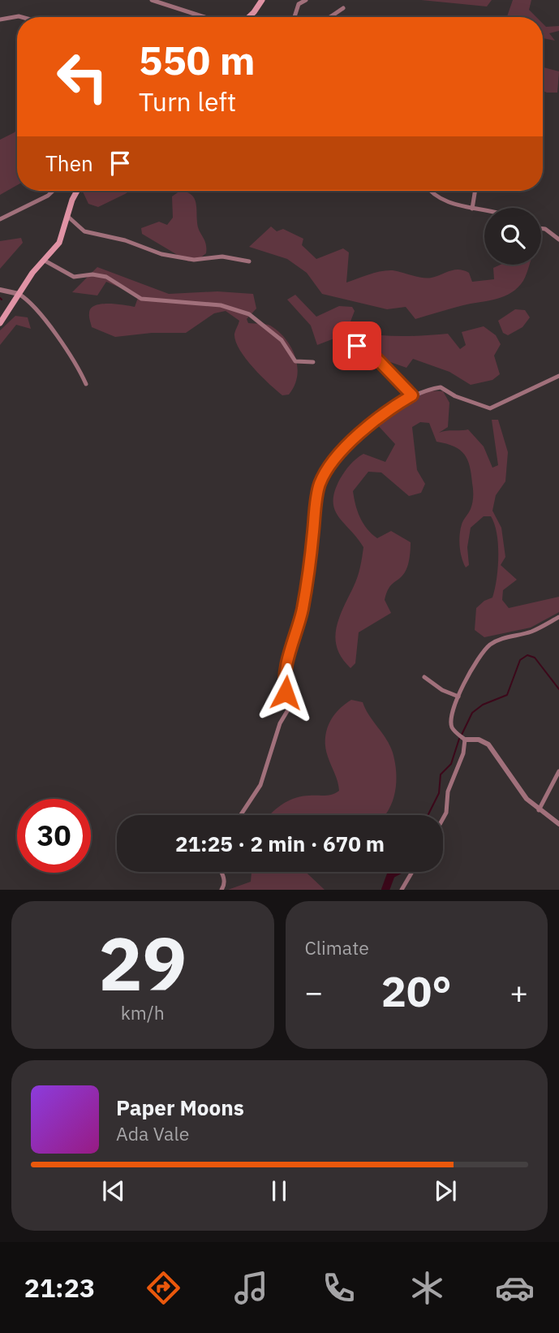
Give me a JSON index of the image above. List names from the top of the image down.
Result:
{
  "page": {
    "turn": ["550 m", "Turn left"],
    "then": "Then",
    "limit": "30",
    "trip": "21:25 · 2 min · 670 m",
    "tile": [
      ["29", "km/h"],
      "Climate"
    ],
    "heat": ["−", "20°", "+"],
    "song": ["Paper Moons", "Ada Vale"],
    "tabs": "21:23"
  }
}
